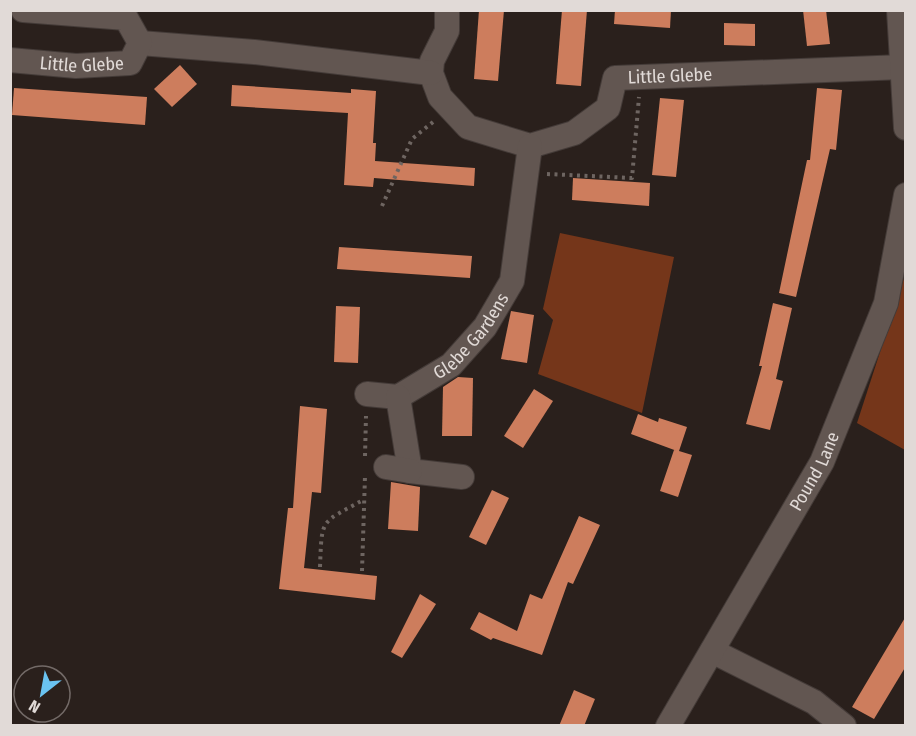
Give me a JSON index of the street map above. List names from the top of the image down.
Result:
{
  "streets": {
    "street": ["Little Glebe", "Glebe Gardens", "Pound Lane"]
  },
  "crossings": [
    ["Little Glebe", "Glebe Gardens"]
  ],
  "north": "bottom left"
}
